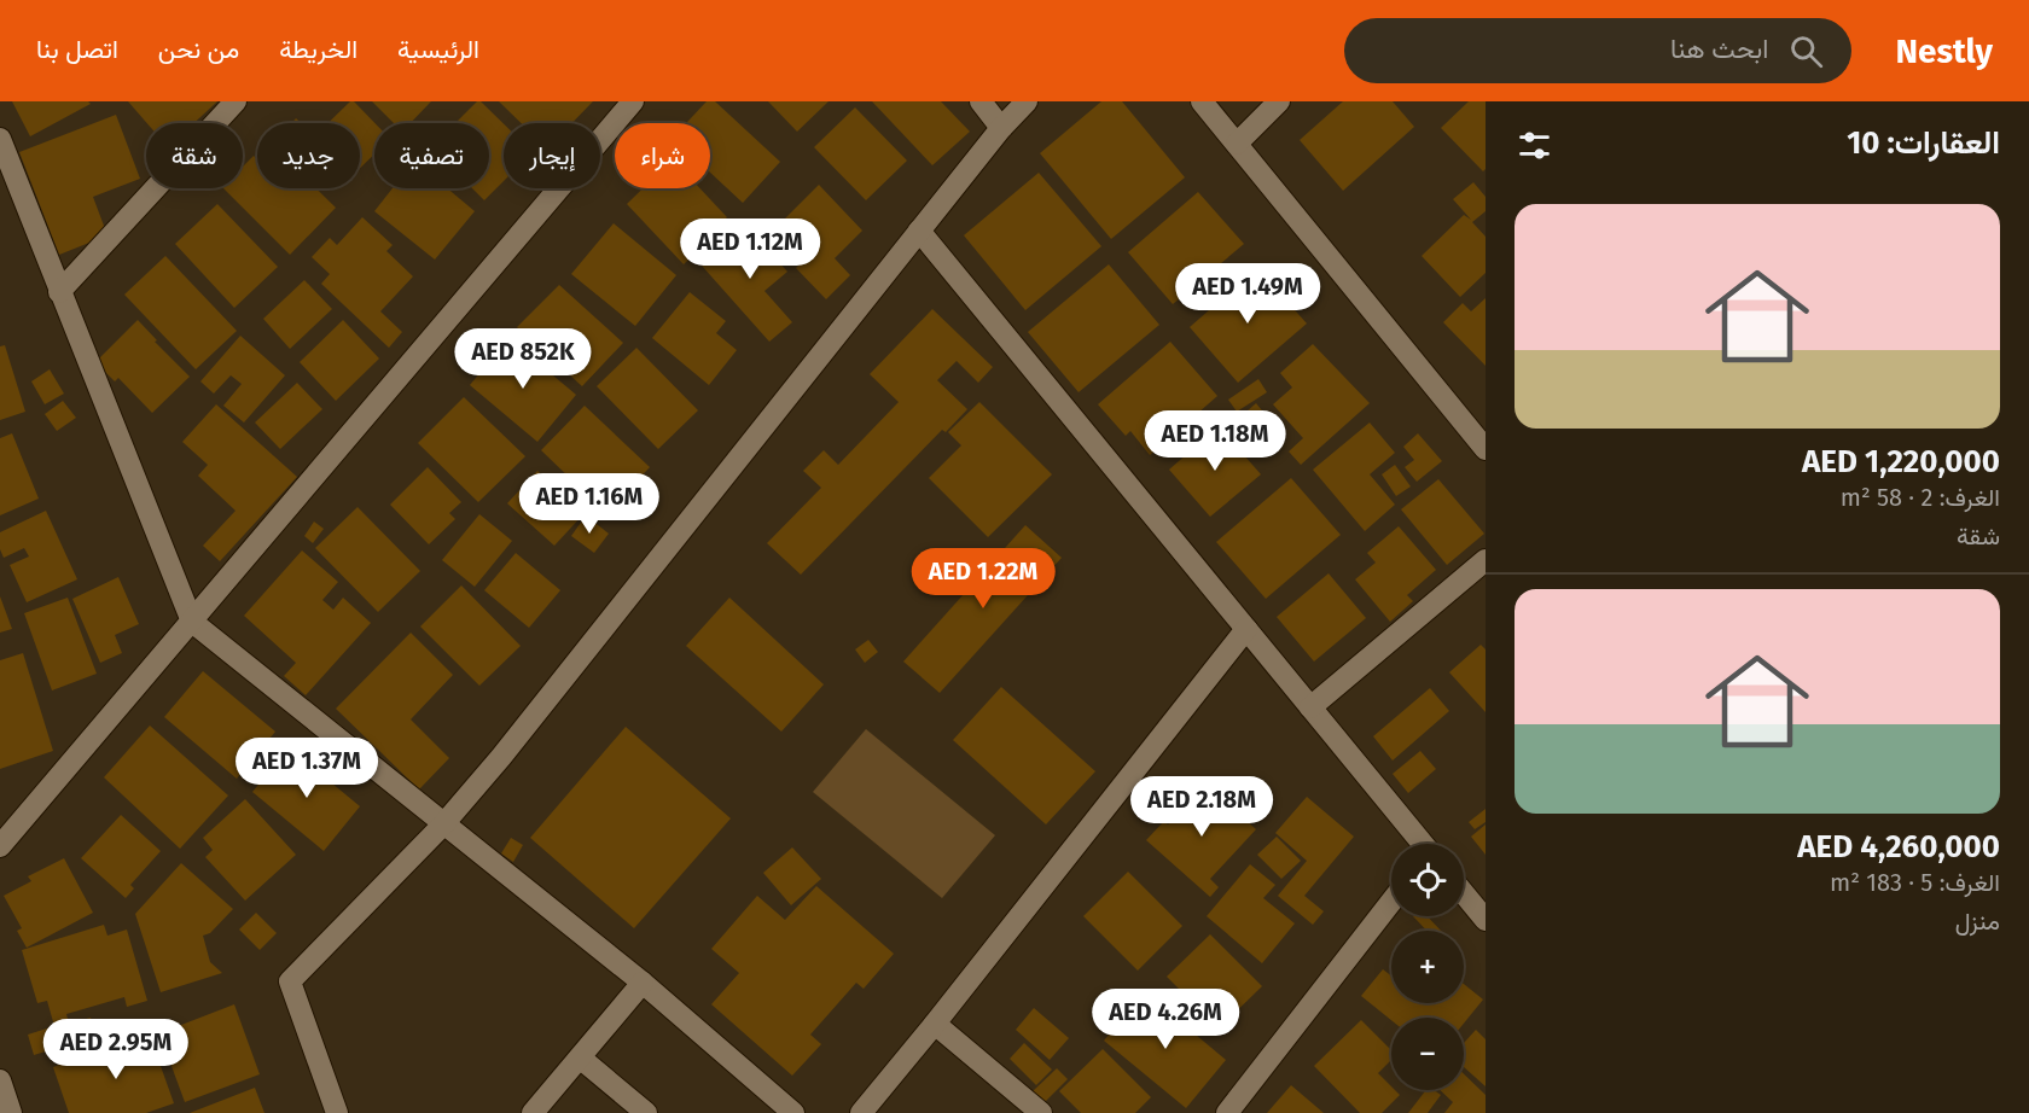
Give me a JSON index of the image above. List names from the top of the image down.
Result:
{
  "page": {
    "header": "Nestly",
    "search": "ابحث هنا",
    "nav": [
      "الرئيسية",
      "الخريطة",
      "من نحن",
      "اتصل بنا"
    ],
    "heading": "العقارات: 10",
    "chip": [
      "شراء",
      "إيجار",
      "تصفية",
      "جديد",
      "شقة"
    ],
    "list": [
      {
        "name": "AED 1,220,000",
        "note": "الغرف: 2 · 58 m² · شقة"
      },
      {
        "name": "AED 4,260,000",
        "note": "الغرف: 5 · 183 m² · منزل"
      }
    ],
    "price": [
      "AED 1.12M",
      "AED 1.49M",
      "AED 852K",
      "AED 1.18M",
      "AED 1.16M",
      "AED 1.22M",
      "AED 1.37M",
      "AED 2.18M",
      "AED 4.26M",
      "AED 2.95M"
    ],
    "map_buttons": ["+", "−"]
  }
}
